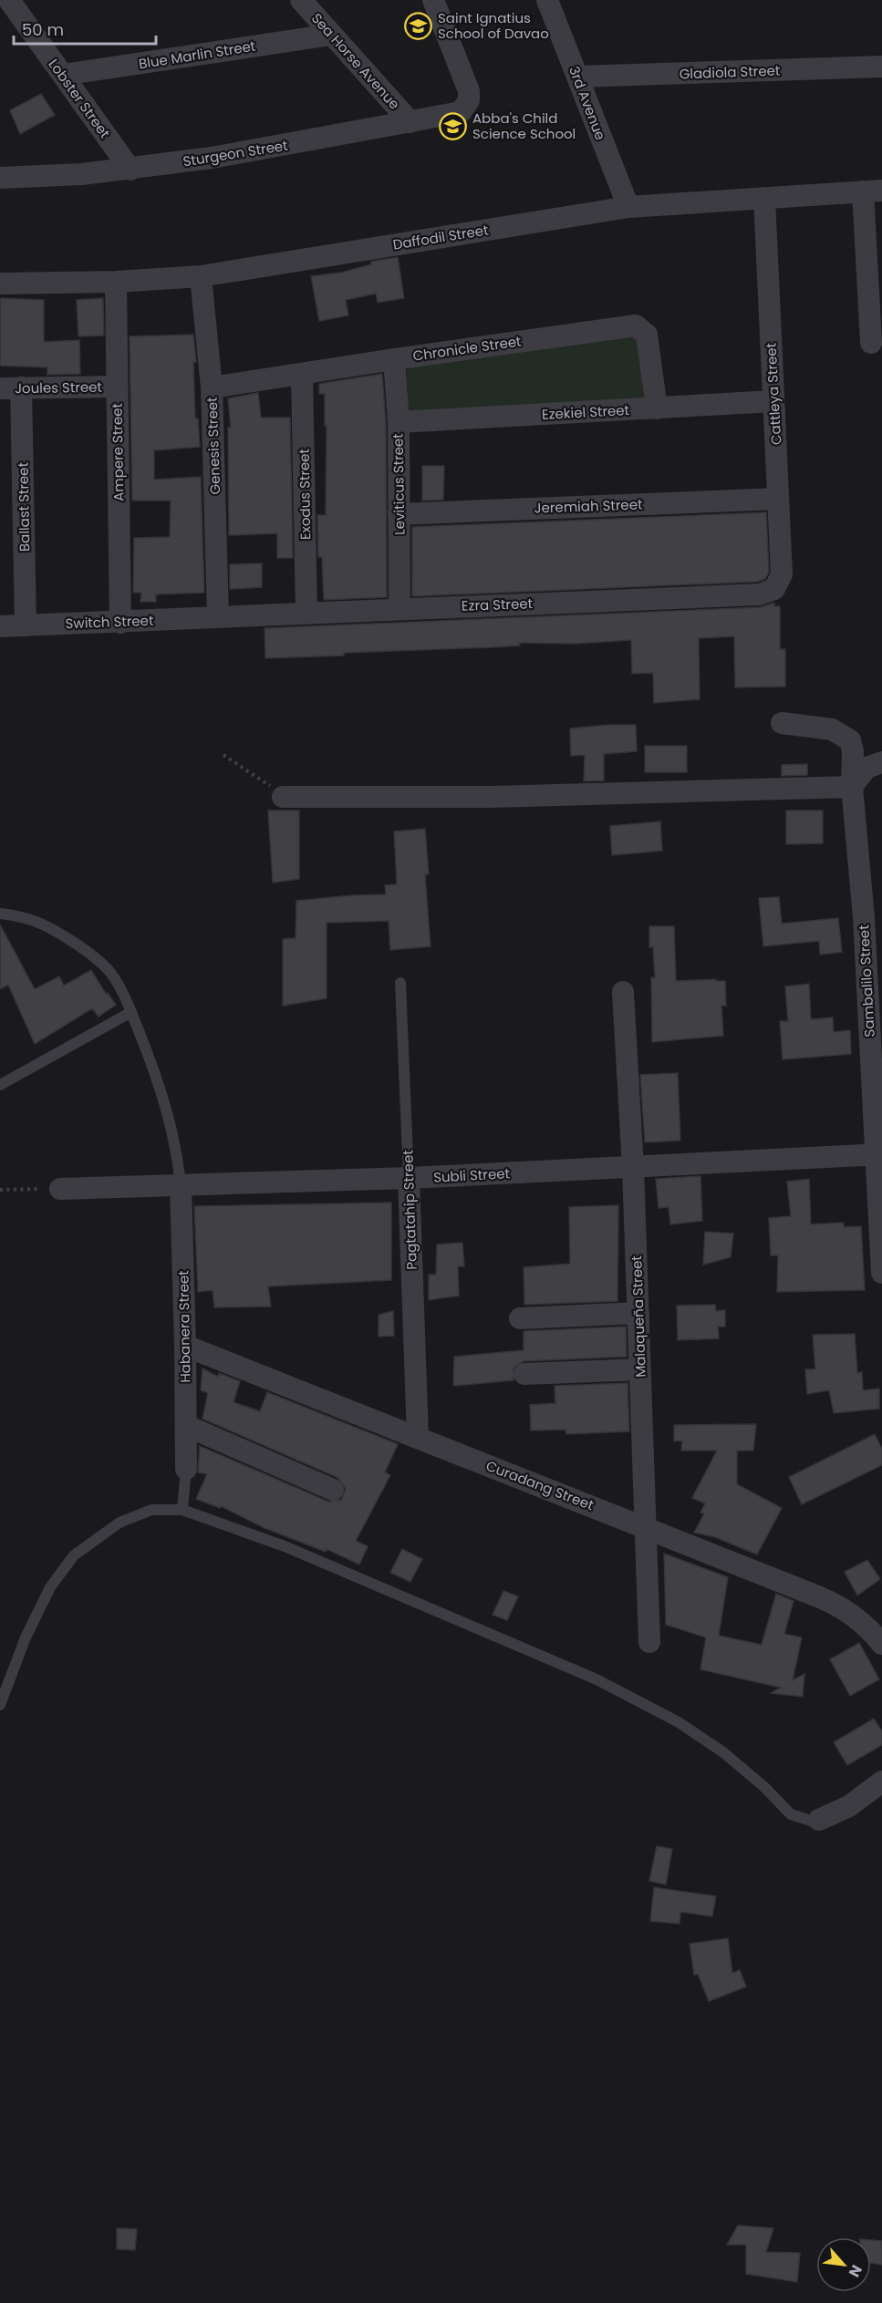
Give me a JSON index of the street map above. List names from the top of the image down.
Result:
{
  "streets": {
    "street": [
      "Blue Marlin Street",
      "Sea Horse Avenue",
      "Gladiola Street",
      "Lobster Street",
      "3rd Avenue",
      "Sturgeon Street",
      "Daffodil Street",
      "Chronicle Street",
      "Joules Street",
      "Cattleya Street",
      "Ezekiel Street",
      "Genesis Street",
      "Ampere Street",
      "Leviticus Street",
      "Exodus Street",
      "Jeremiah Street",
      "Ballast Street",
      "Ezra Street",
      "Switch Street",
      "Sambalilo Street",
      "Subli Street",
      "Pagtatahip Street",
      "Malaqueña Street",
      "Habanera Street",
      "Curadang Street"
    ]
  },
  "crossings": [
    ["Blue Marlin Street", "Sea Horse Avenue"],
    ["Blue Marlin Street", "Lobster Street"],
    ["Sea Horse Avenue", "Sturgeon Street"],
    ["Gladiola Street", "3rd Avenue"],
    ["Lobster Street", "Sturgeon Street"],
    ["3rd Avenue", "Daffodil Street"],
    ["Daffodil Street", "Cattleya Street"],
    ["Daffodil Street", "Genesis Street"],
    ["Daffodil Street", "Ampere Street"],
    ["Chronicle Street", "Ezekiel Street"],
    ["Chronicle Street", "Genesis Street"],
    ["Chronicle Street", "Leviticus Street"],
    ["Chronicle Street", "Exodus Street"],
    ["Joules Street", "Ampere Street"],
    ["Joules Street", "Ballast Street"],
    ["Cattleya Street", "Ezekiel Street"],
    ["Cattleya Street", "Jeremiah Street"],
    ["Cattleya Street", "Ezra Street"],
    ["Ezekiel Street", "Leviticus Street"],
    ["Genesis Street", "Ezra Street"],
    ["Genesis Street", "Switch Street"],
    ["Ampere Street", "Switch Street"],
    ["Leviticus Street", "Jeremiah Street"],
    ["Leviticus Street", "Ezra Street"],
    ["Exodus Street", "Ezra Street"],
    ["Ballast Street", "Switch Street"],
    ["Ezra Street", "Switch Street"],
    ["Sambalilo Street", "Subli Street"],
    ["Subli Street", "Pagtatahip Street"],
    ["Subli Street", "Malaqueña Street"],
    ["Subli Street", "Habanera Street"],
    ["Pagtatahip Street", "Curadang Street"],
    ["Malaqueña Street", "Curadang Street"],
    ["Habanera Street", "Curadang Street"]
  ],
  "places": {
    "school or university": ["Saint Ignatius School of Davao", "Abba's Child Science School"]
  },
  "scale_bar": "50 m",
  "north": "bottom right"
}
